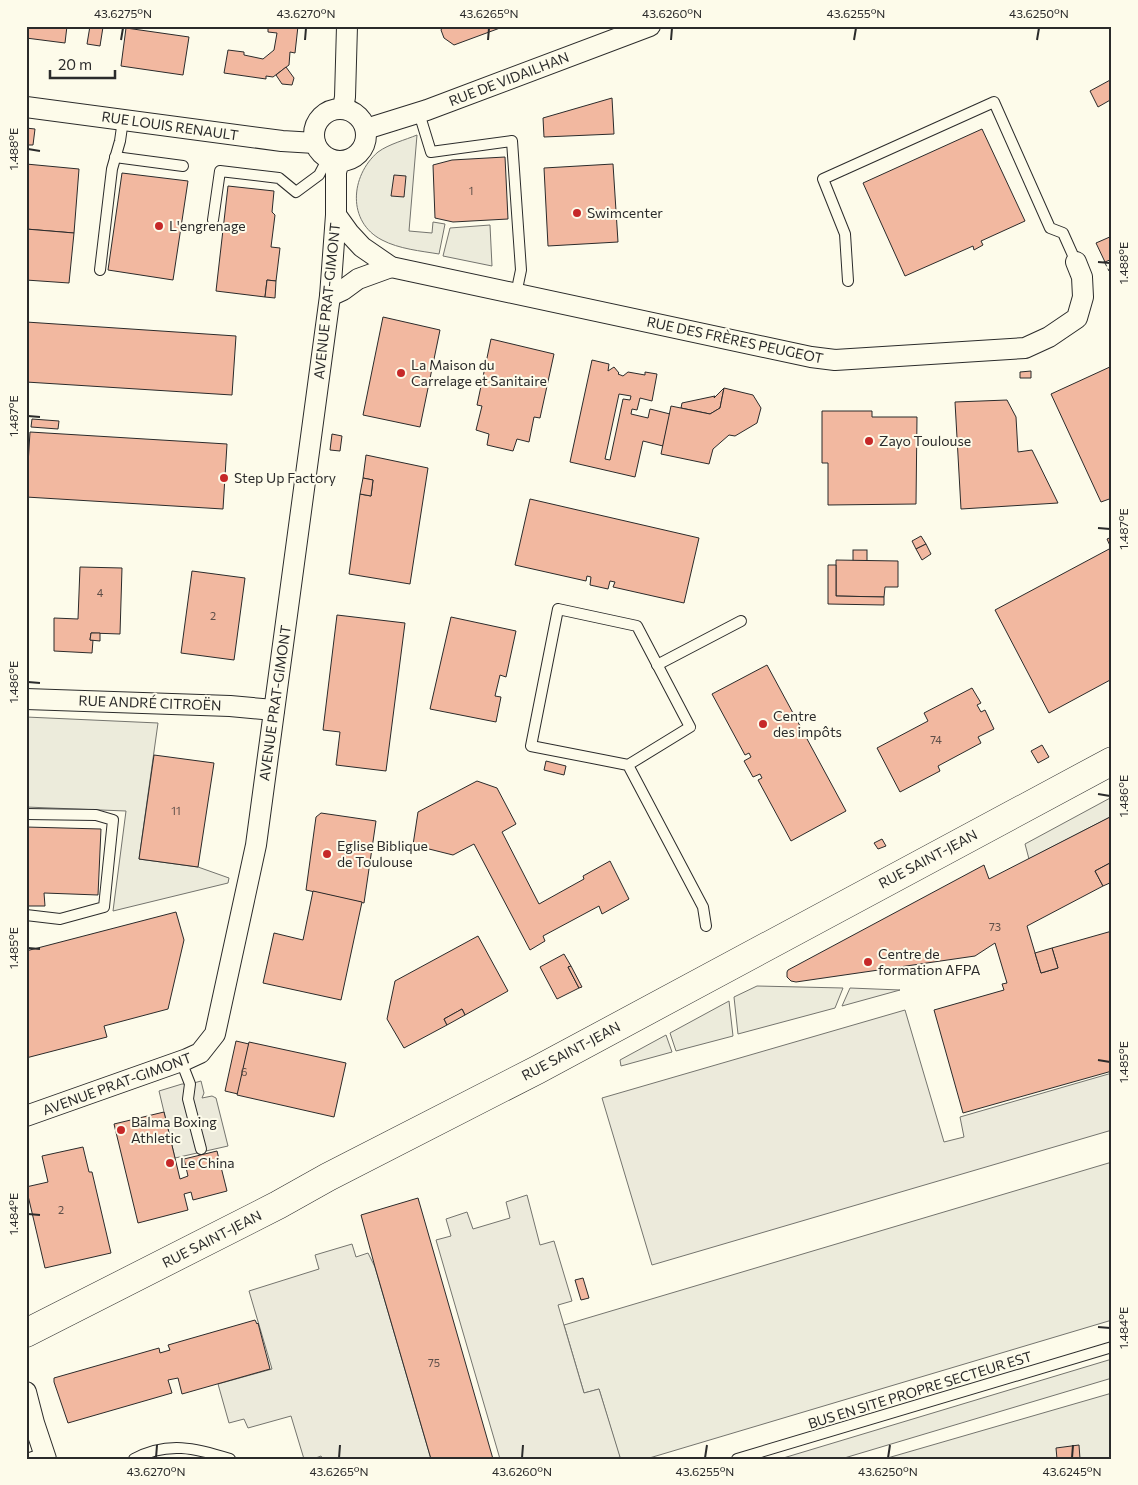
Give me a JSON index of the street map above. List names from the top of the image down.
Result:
{
  "streets": {
    "street": [
      "RUE DE VIDAILHAN",
      "RUE LOUIS RENAULT",
      "AVENUE PRAT-GIMONT",
      "RUE DES FRÈRES PEUGEOT",
      "RUE ANDRÉ CITROËN",
      "RUE SAINT-JEAN"
    ],
    "lane": ["BUS EN SITE PROPRE SECTEUR EST"]
  },
  "crossings": [
    ["RUE DE VIDAILHAN", "RUE LOUIS RENAULT"],
    ["RUE DE VIDAILHAN", "AVENUE PRAT-GIMONT"],
    ["RUE LOUIS RENAULT", "AVENUE PRAT-GIMONT"],
    ["AVENUE PRAT-GIMONT", "RUE DES FRÈRES PEUGEOT"],
    ["AVENUE PRAT-GIMONT", "RUE ANDRÉ CITROËN"]
  ],
  "places": [
    "Swimcenter",
    "L'engrenage",
    "La Maison du Carrelage et Sanitaire",
    "Zayo Toulouse",
    "Step Up Factory",
    "Centre des impôts",
    "Eglise Biblique de Toulouse",
    "Centre de formation AFPA",
    "Balma Boxing Athletic",
    "Le China"
  ],
  "house_numbers": [
    "1",
    "4",
    "2",
    "74",
    "11",
    "73",
    "6",
    "2",
    "75"
  ],
  "scale_bar": "20 m",
  "coordinates": [
    "43.6275°N",
    "43.6270°N",
    "43.6265°N",
    "43.6260°N",
    "43.6255°N",
    "43.6250°N",
    "1.488°E",
    "1.487°E",
    "1.486°E",
    "1.485°E",
    "1.484°E",
    "43.6245°N"
  ]
}
